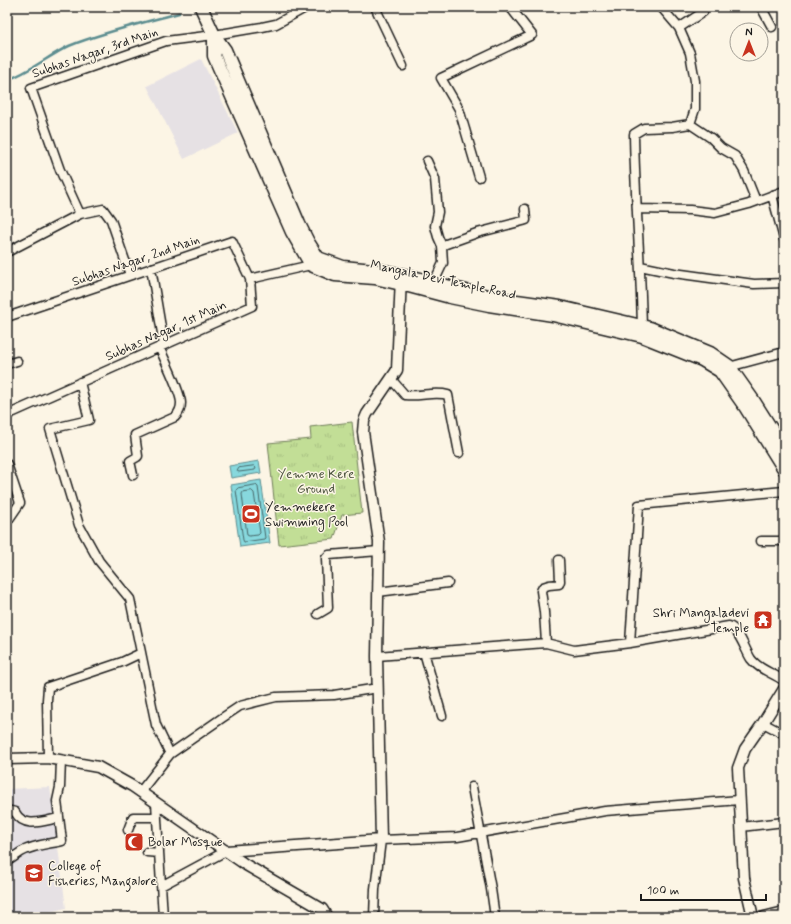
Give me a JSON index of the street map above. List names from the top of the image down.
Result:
{
  "streets": {
    "main road": ["Mangala Devi Temple Road"],
    "street": ["Subhas Nagar, 3rd Main", "Subhas Nagar, 2nd Main", "Subhas Nagar, 1st Main"]
  },
  "crossings": [
    ["Subhas Nagar, 2nd Main", "Subhas Nagar, 1st Main"]
  ],
  "parks": ["Yemme Kere Ground"],
  "places": {
    "sports": ["Yemmekere Swimming Pool"],
    "temple": ["Shri Mangaladevi Temple"],
    "mosque": ["Bolar Mosque"],
    "school or university": ["College of Fisheries, Mangalore"]
  },
  "scale_bar": "100 m",
  "north": "top"
}
